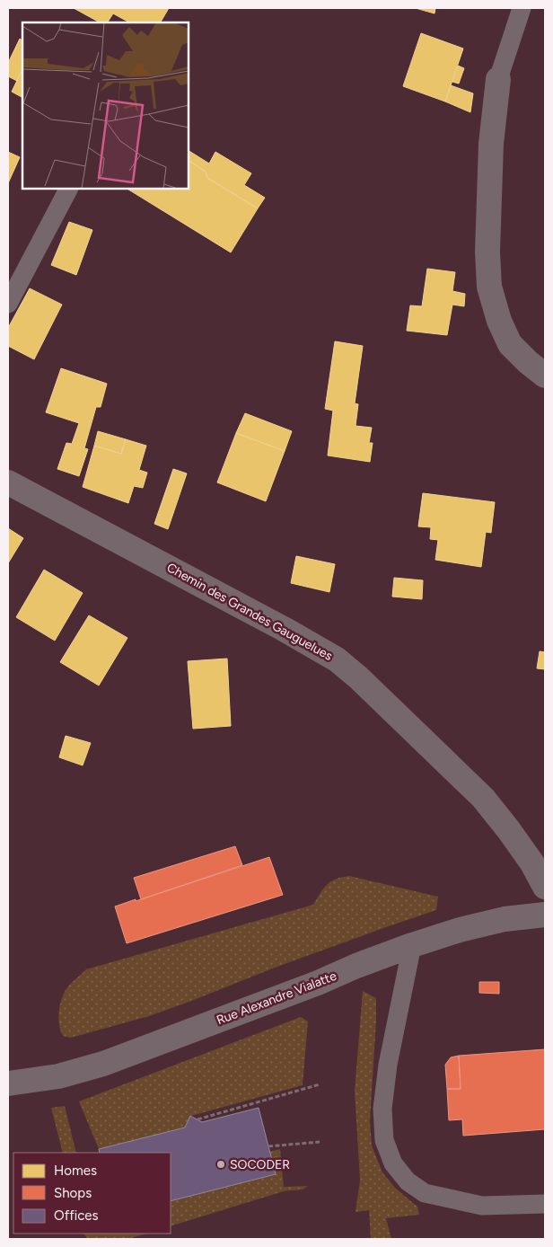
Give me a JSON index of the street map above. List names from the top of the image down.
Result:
{
  "streets": {
    "street": ["Chemin des Grandes Gauguelues", "Rue Alexandre Vialatte"]
  },
  "places": ["SOCODER"],
  "legend": ["Homes", "Shops", "Offices"]
}
